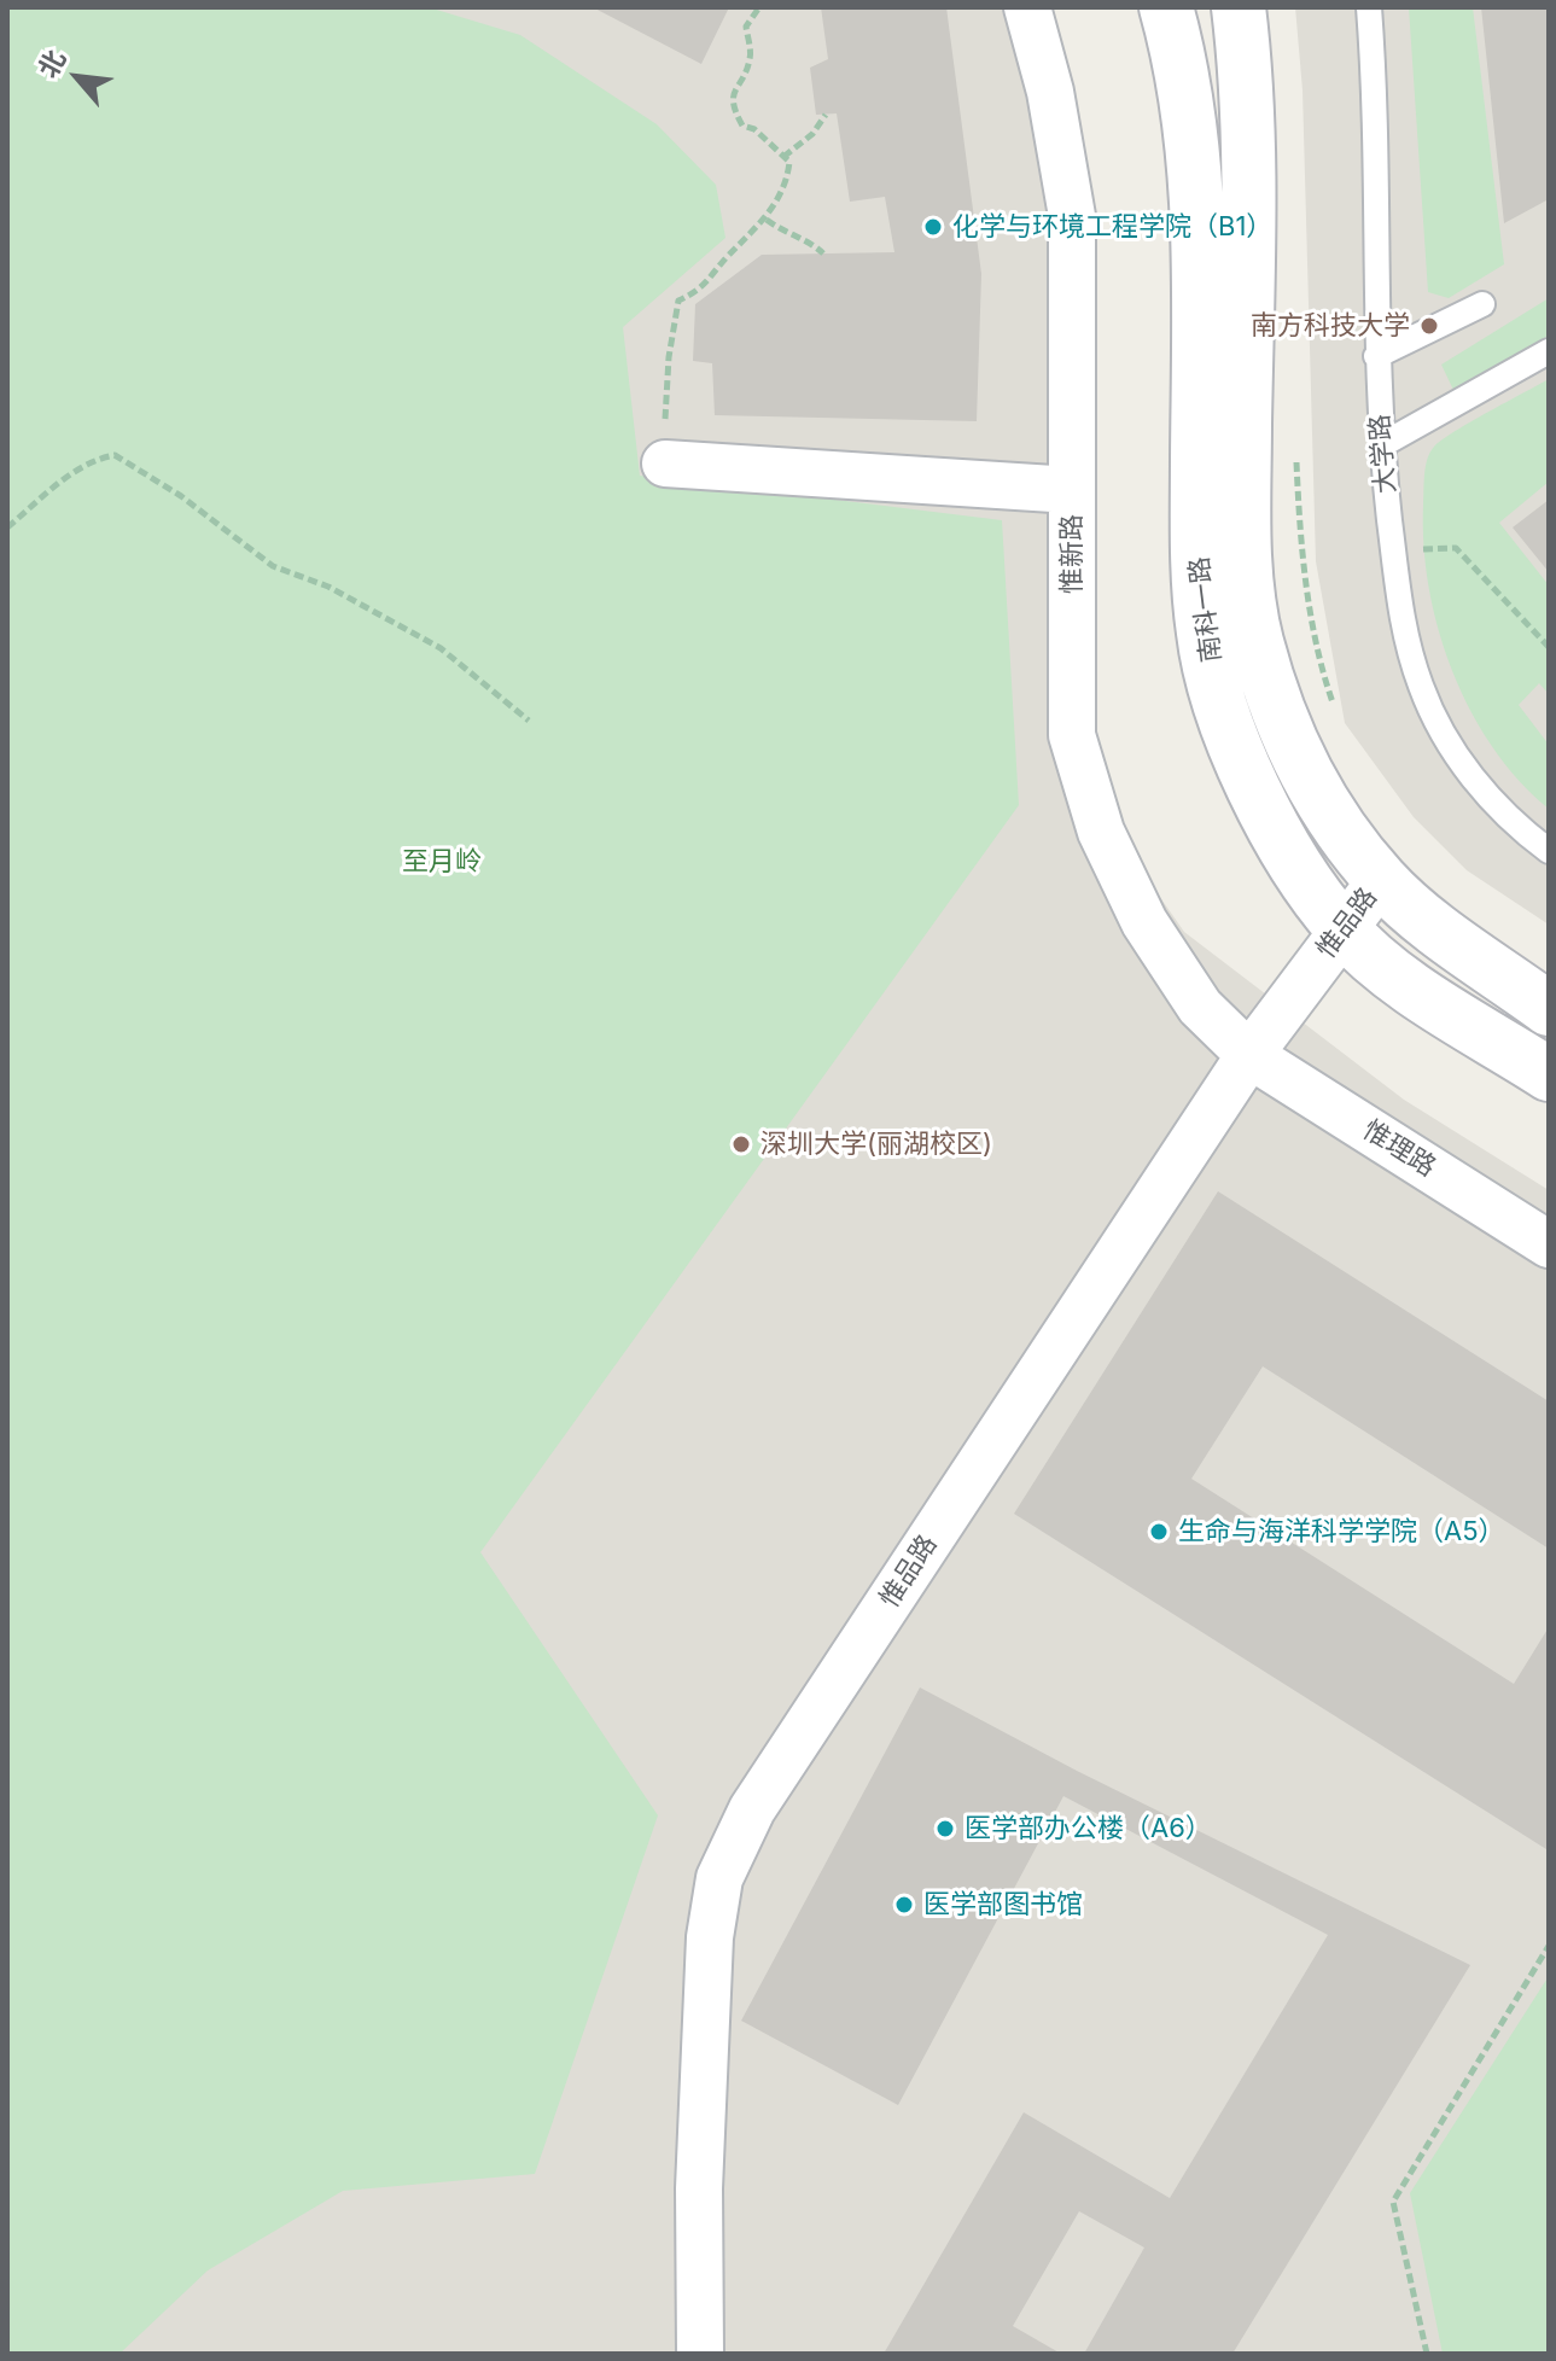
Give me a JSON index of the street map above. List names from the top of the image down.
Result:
{
  "streets": {
    "street": [
      "惟新路",
      "南科一路",
      "惟品路",
      "惟理路"
    ],
    "lane": ["大学路"]
  },
  "crossings": [
    ["惟新路", "惟品路"],
    ["惟新路", "惟理路"],
    ["南科一路", "惟品路"],
    ["惟品路", "惟理路"]
  ],
  "parks": ["至月岭"],
  "places": [
    "化学与环境工程学院（B1）",
    "南方科技大学",
    "深圳大学(丽湖校区)",
    "生命与海洋科学学院（A5）",
    "医学部办公楼（A6）",
    "医学部图书馆"
  ],
  "north": "top left"
}
